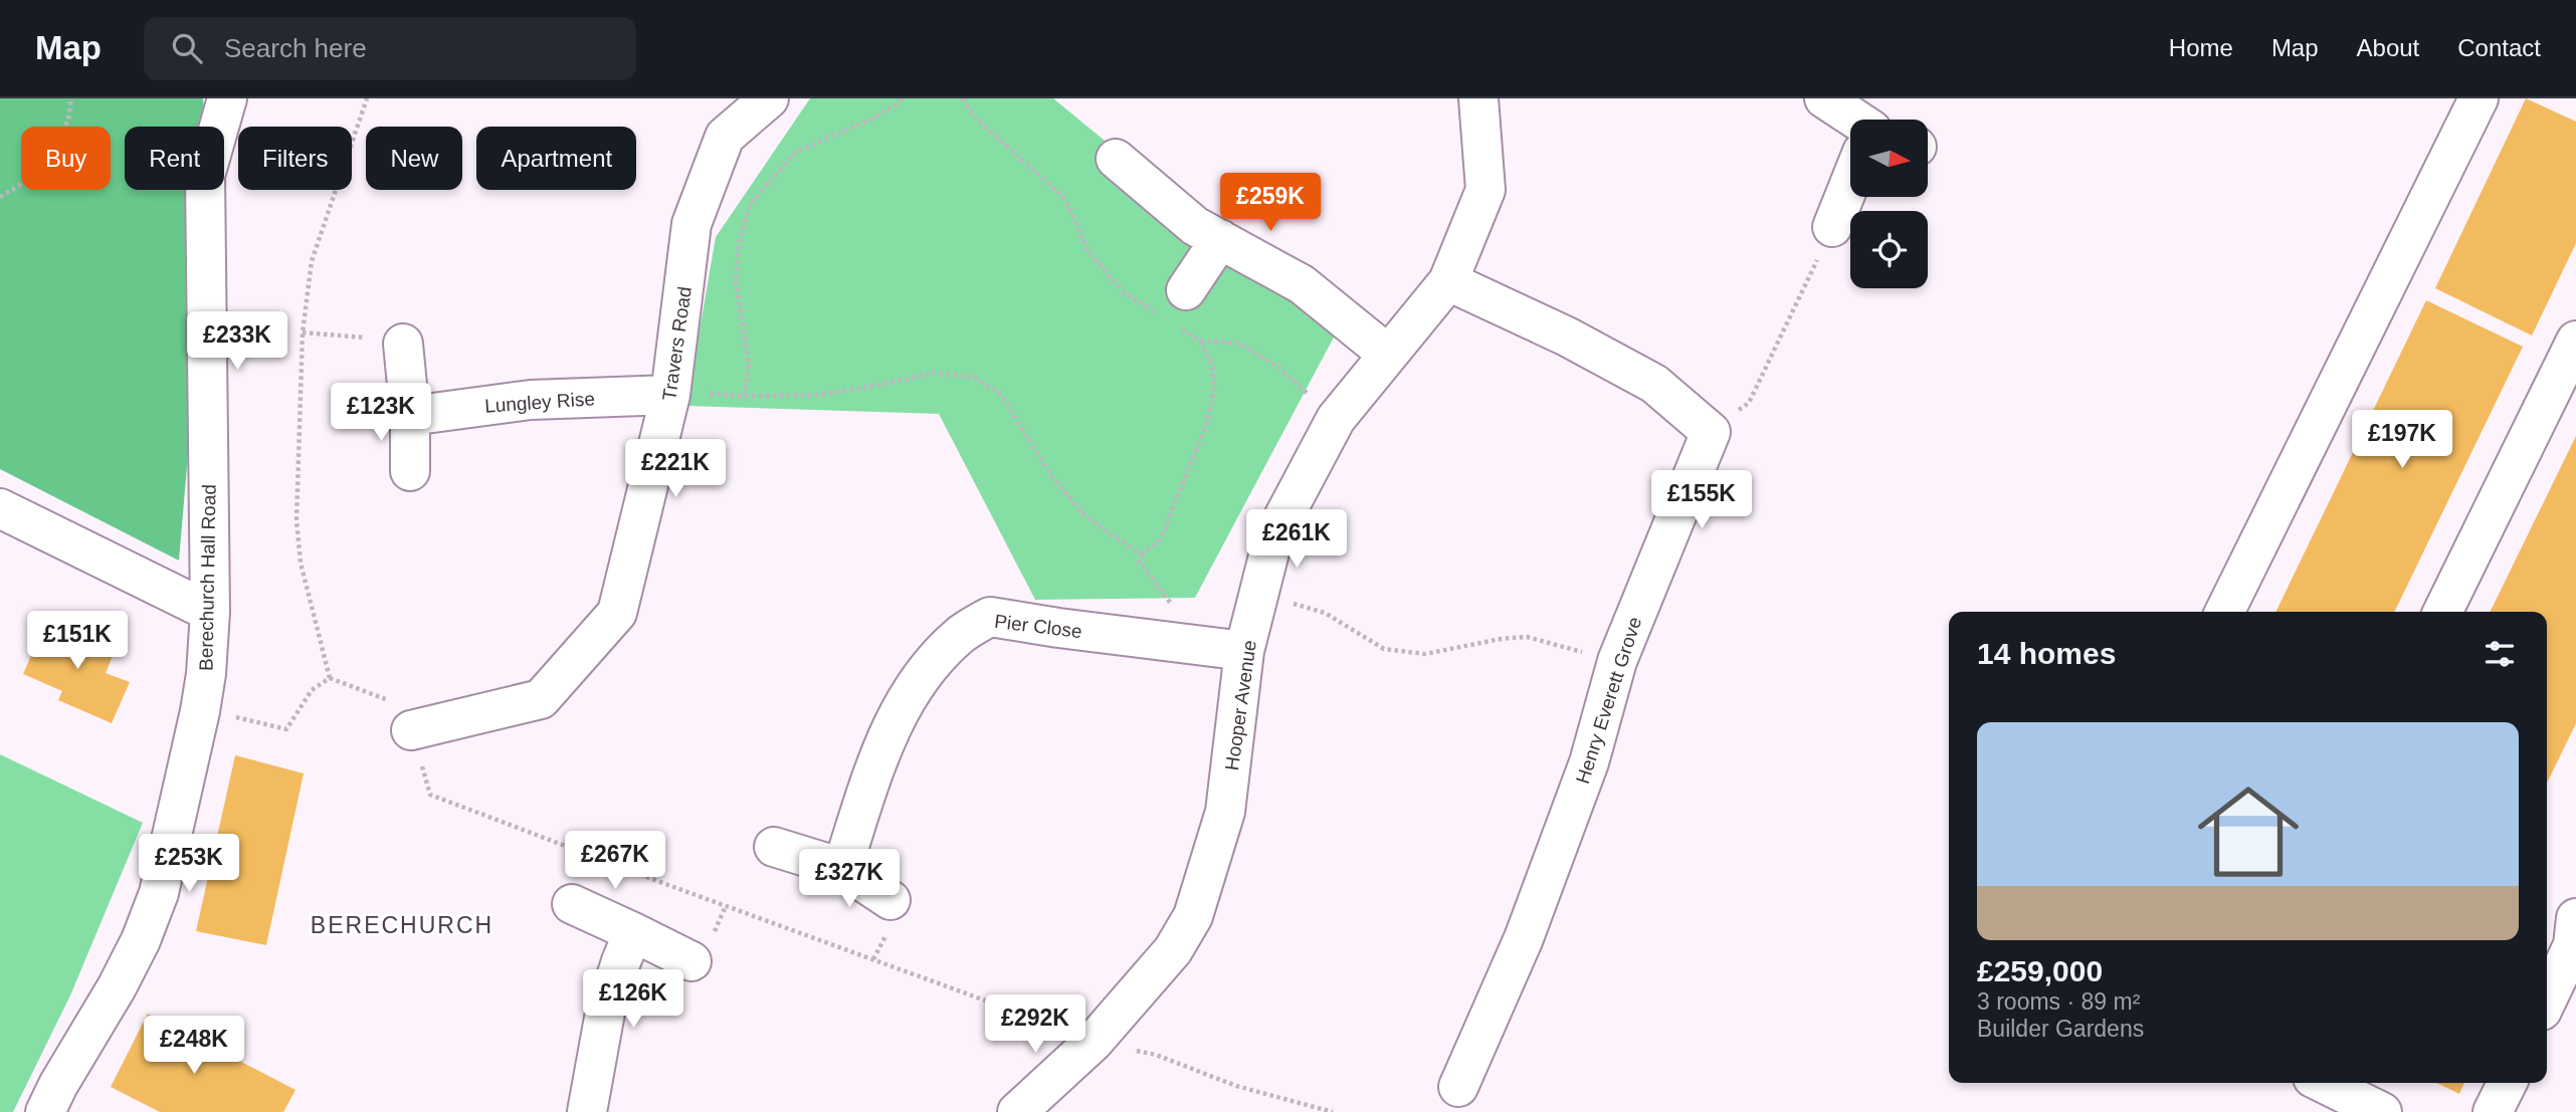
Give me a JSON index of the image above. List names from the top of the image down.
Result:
{
  "streets": {
    "street": [
      "Travers Road",
      "Lungley Rise",
      "Berechurch Hall Road",
      "Pier Close",
      "Henry Everett Grove",
      "Hooper Avenue"
    ]
  },
  "crossings": [
    ["Travers Road", "Lungley Rise"],
    ["Pier Close", "Hooper Avenue"]
  ],
  "districts": ["BERECHURCH"],
  "north": "right",
  "page": {
    "header": "Map",
    "search": "Search here",
    "nav": [
      "Home",
      "Map",
      "About",
      "Contact"
    ],
    "chip": [
      "Buy",
      "Rent",
      "Filters",
      "New",
      "Apartment"
    ],
    "price": [
      "£259K",
      "£233K",
      "£123K",
      "£197K",
      "£221K",
      "£155K",
      "£261K",
      "£151K",
      "£267K",
      "£253K",
      "£327K",
      "£126K",
      "£292K",
      "£248K"
    ],
    "heading": "14 homes",
    "list": [
      {
        "name": "£259,000",
        "note": "3 rooms · 89 m² · Builder Gardens"
      }
    ]
  }
}
